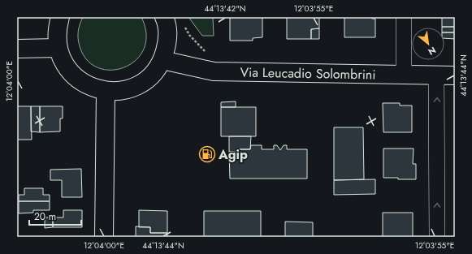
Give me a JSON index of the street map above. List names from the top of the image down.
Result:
{
  "streets": {
    "street": ["Via Leucadio Solombrini"]
  },
  "places": {
    "fuel station": ["Agip"]
  },
  "scale_bar": "20 m",
  "north": "bottom right",
  "coordinates": [
    "44°13'42\"N",
    "12°03'55\"E",
    "44°13'44\"N",
    "12°04'00\"E"
  ]
}
